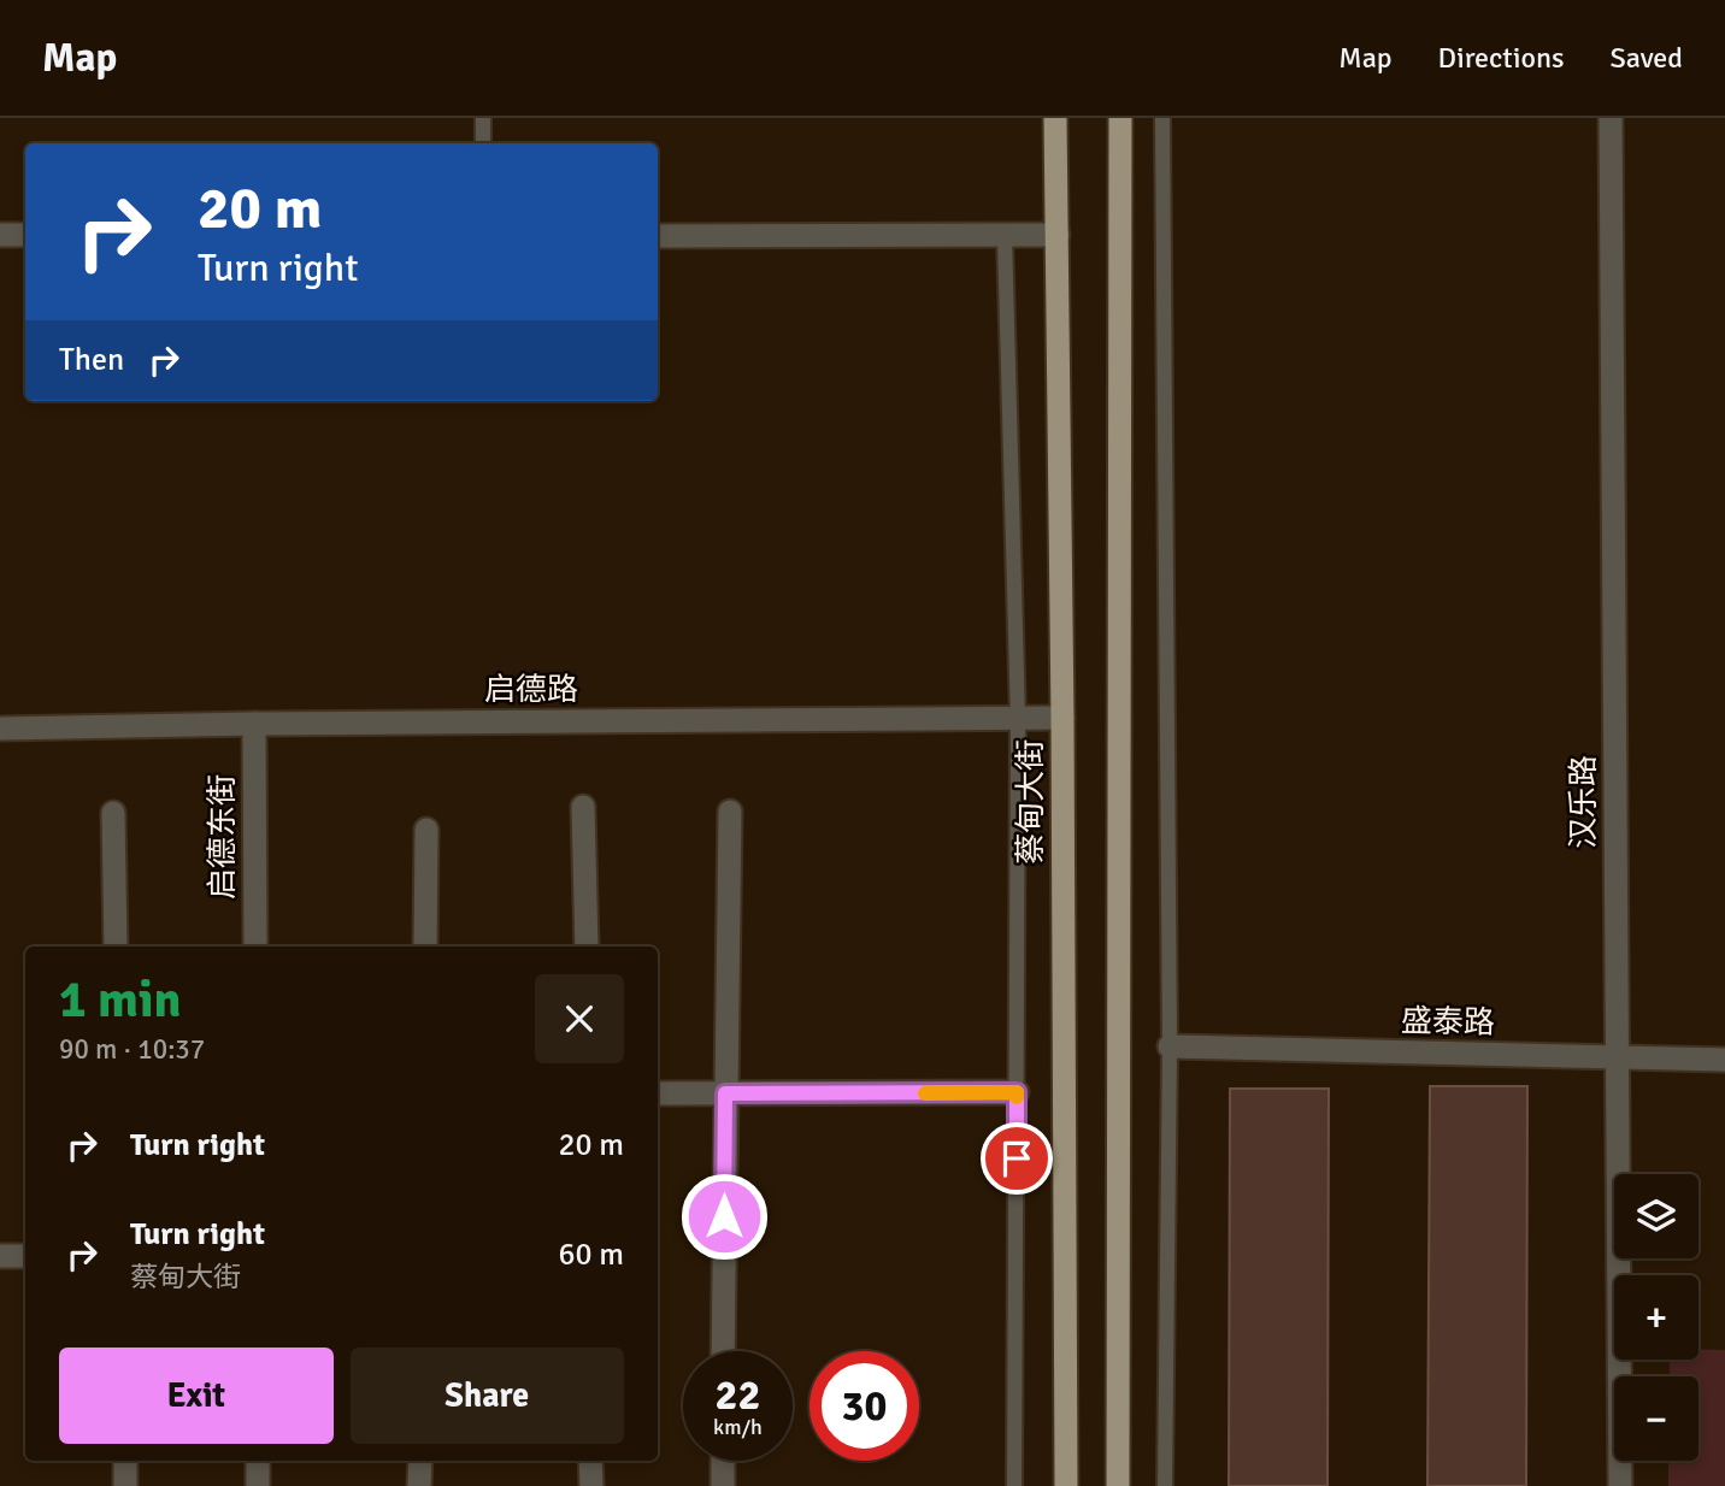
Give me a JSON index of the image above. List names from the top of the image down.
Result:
{
  "streets": {
    "main road": ["蔡甸大街"],
    "street": [
      "启德路",
      "汉乐路",
      "启德东街",
      "盛泰路"
    ]
  },
  "crossings": [
    ["启德路", "蔡甸大街"],
    ["启德路", "启德东街"],
    ["汉乐路", "盛泰路"]
  ],
  "page": {
    "header": "Map",
    "nav": ["Map", "Directions", "Saved"],
    "turn": ["20 m", "Turn right"],
    "then": "Then",
    "heading": ["1 min", "90 m · 10:37"],
    "list": [
      {
        "name": "Turn right",
        "value": "20 m"
      },
      {
        "name": "Turn right",
        "note": "蔡甸大街",
        "value": "60 m"
      }
    ],
    "map_buttons": ["+", "−"],
    "buttons": ["Exit", "Share"],
    "speed": "22 km/h",
    "limit": "30"
  }
}
